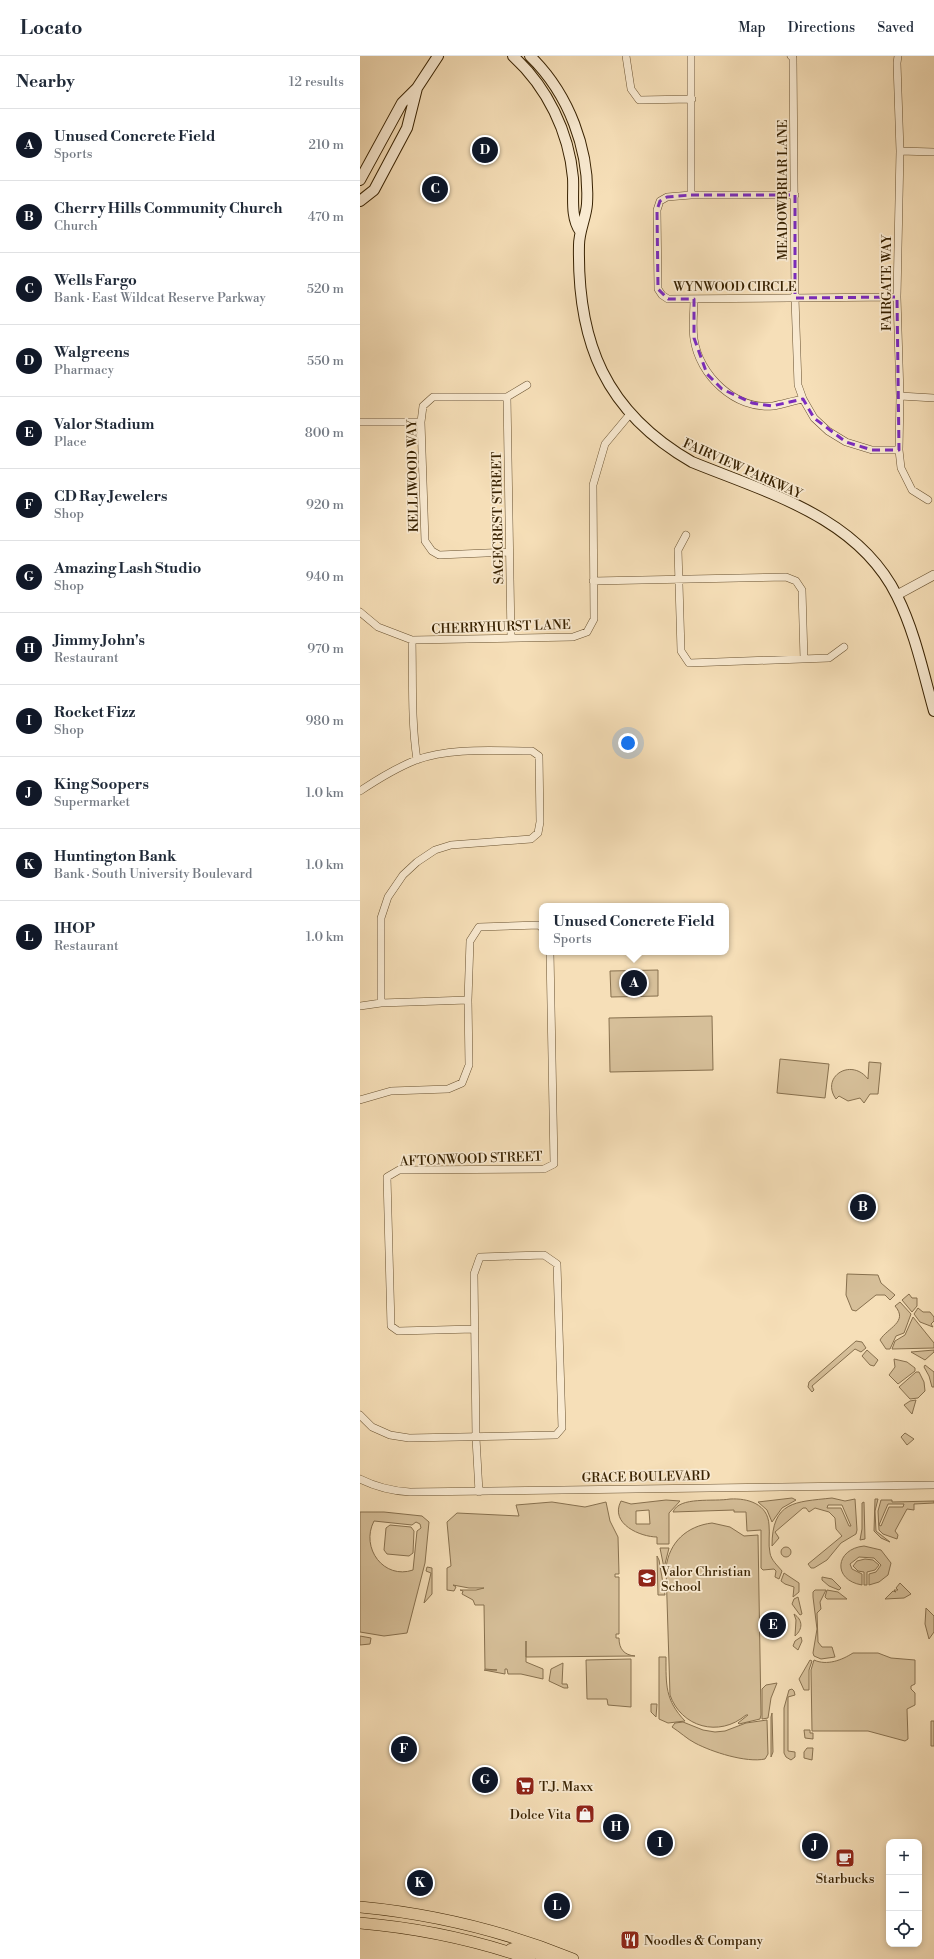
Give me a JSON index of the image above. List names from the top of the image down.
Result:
{
  "streets": {
    "main road": ["FAIRVIEW PARKWAY"],
    "street": [
      "MEADOWBRIAR LANE",
      "FAIRGATE WAY",
      "WYNWOOD CIRCLE",
      "KELLIWOOD WAY",
      "SAGECREST STREET",
      "CHERRYHURST LANE",
      "AFTONWOOD STREET",
      "GRACE BOULEVARD"
    ]
  },
  "crossings": [
    ["MEADOWBRIAR LANE", "FAIRGATE WAY"],
    ["MEADOWBRIAR LANE", "WYNWOOD CIRCLE"],
    ["FAIRGATE WAY", "WYNWOOD CIRCLE"],
    ["FAIRVIEW PARKWAY", "CHERRYHURST LANE"],
    ["KELLIWOOD WAY", "SAGECREST STREET"],
    ["SAGECREST STREET", "CHERRYHURST LANE"]
  ],
  "places": {
    "school or university": ["Valor Christian School"],
    "supermarket": ["T.J. Maxx"],
    "shop": ["Dolce Vita"],
    "cafe": ["Starbucks"],
    "restaurant": ["Noodles & Company"]
  },
  "page": {
    "header": "Locato",
    "nav": ["Map", "Directions", "Saved"],
    "heading": ["Nearby", "12 results"],
    "list": [
      {
        "mark": "A",
        "name": "Unused Concrete Field",
        "note": "Sports",
        "value": "210 m"
      },
      {
        "mark": "B",
        "name": "Cherry Hills Community Church",
        "note": "Church",
        "value": "470 m"
      },
      {
        "mark": "C",
        "name": "Wells Fargo",
        "note": "Bank · East Wildcat Reserve Parkway",
        "value": "520 m"
      },
      {
        "mark": "D",
        "name": "Walgreens",
        "note": "Pharmacy",
        "value": "550 m"
      },
      {
        "mark": "E",
        "name": "Valor Stadium",
        "note": "Place",
        "value": "800 m"
      },
      {
        "mark": "F",
        "name": "CD Ray Jewelers",
        "note": "Shop",
        "value": "920 m"
      },
      {
        "mark": "G",
        "name": "Amazing Lash Studio",
        "note": "Shop",
        "value": "940 m"
      },
      {
        "mark": "H",
        "name": "Jimmy John's",
        "note": "Restaurant",
        "value": "970 m"
      },
      {
        "mark": "I",
        "name": "Rocket Fizz",
        "note": "Shop",
        "value": "980 m"
      },
      {
        "mark": "J",
        "name": "King Soopers",
        "note": "Supermarket",
        "value": "1.0 km"
      },
      {
        "mark": "K",
        "name": "Huntington Bank",
        "note": "Bank · South University Boulevard",
        "value": "1.0 km"
      },
      {
        "mark": "L",
        "name": "IHOP",
        "note": "Restaurant",
        "value": "1.0 km"
      }
    ],
    "pins": [
      "D",
      "C",
      "A",
      "B",
      "E",
      "F",
      "G",
      "H",
      "I",
      "J",
      "K",
      "L"
    ],
    "popup": ["Unused Concrete Field", "Sports"],
    "map_buttons": ["+", "−"]
  }
}
